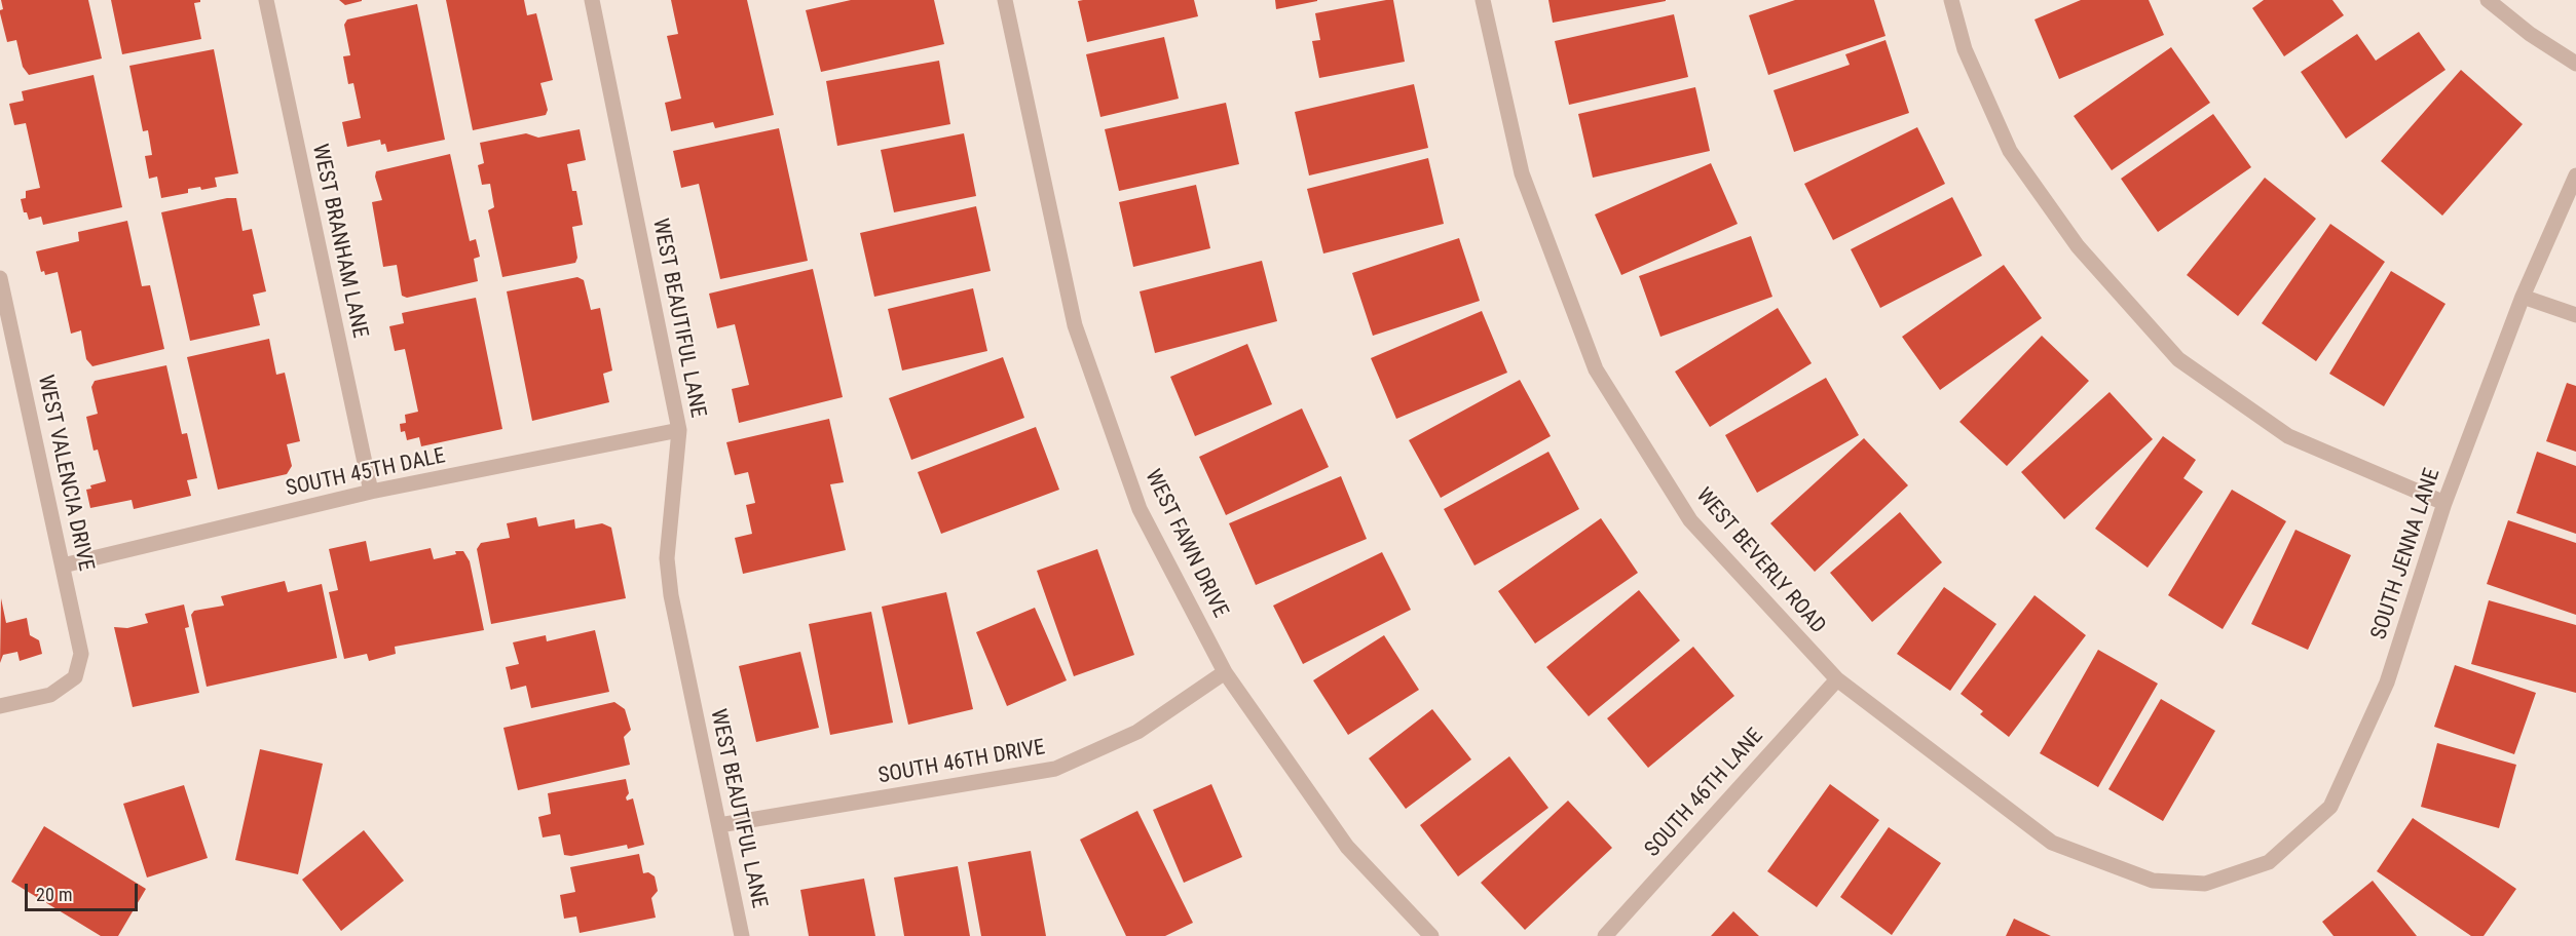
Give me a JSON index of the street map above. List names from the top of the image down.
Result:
{
  "streets": {
    "street": [
      "WEST BRANHAM LANE",
      "WEST BEAUTIFUL LANE",
      "WEST VALENCIA DRIVE",
      "SOUTH 45TH DALE",
      "WEST FAWN DRIVE",
      "SOUTH JENNA LANE",
      "WEST BEVERLY ROAD",
      "SOUTH 46TH DRIVE",
      "SOUTH 46TH LANE"
    ]
  },
  "crossings": [
    ["WEST BRANHAM LANE", "SOUTH 45TH DALE"],
    ["WEST BEAUTIFUL LANE", "SOUTH 45TH DALE"],
    ["WEST BEAUTIFUL LANE", "SOUTH 46TH DRIVE"],
    ["WEST VALENCIA DRIVE", "SOUTH 45TH DALE"],
    ["WEST FAWN DRIVE", "SOUTH 46TH DRIVE"],
    ["SOUTH JENNA LANE", "WEST BEVERLY ROAD"],
    ["WEST BEVERLY ROAD", "SOUTH 46TH LANE"]
  ],
  "scale_bar": "20 m"
}
